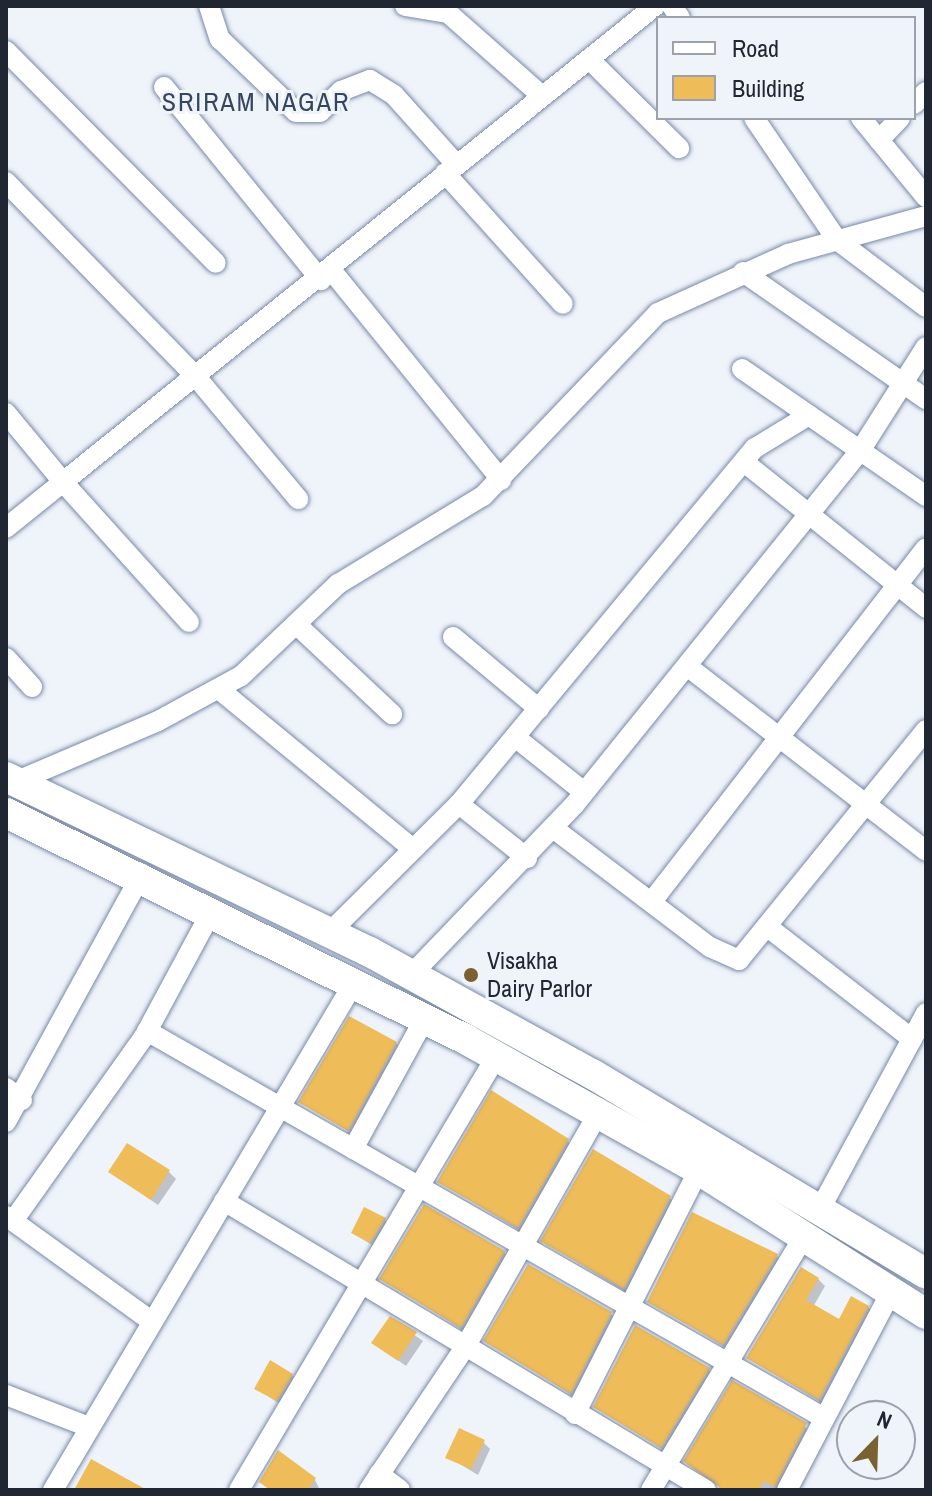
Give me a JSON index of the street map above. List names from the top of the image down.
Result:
{
  "districts": ["SRIRAM NAGAR"],
  "places": ["Visakha Dairy Parlor"],
  "legend": ["Road", "Building"],
  "north": "top right"
}
